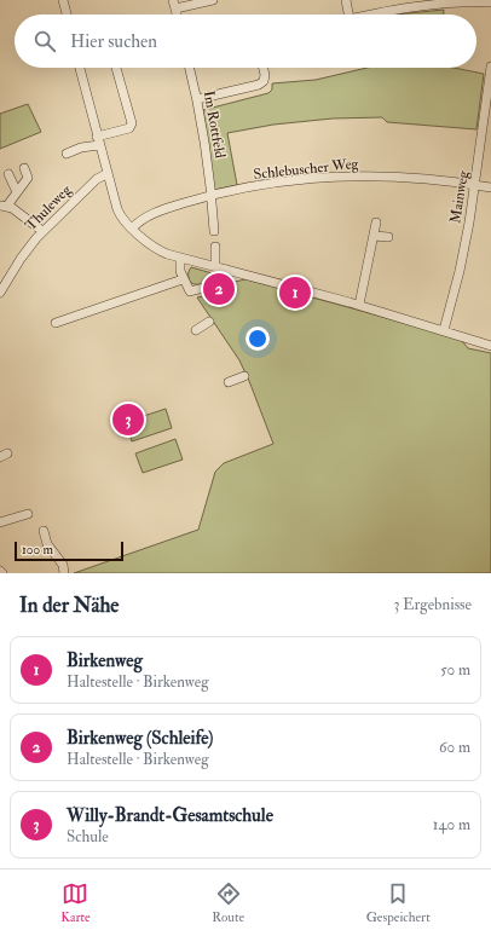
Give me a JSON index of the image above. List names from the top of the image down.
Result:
{
  "streets": {
    "street": [
      "Im Rottfeld",
      "Schlebuscher Weg",
      "Mainweg",
      "Thuleweg"
    ]
  },
  "crossings": [
    ["Im Rottfeld", "Schlebuscher Weg"],
    ["Schlebuscher Weg", "Mainweg"]
  ],
  "scale_bar": "100 m",
  "page": {
    "search": "Hier suchen",
    "pins": ["2", "1", "3"],
    "scale": "100 m",
    "heading": ["In der Nähe", "3 Ergebnisse"],
    "list": [
      {
        "mark": "1",
        "name": "Birkenweg",
        "note": "Haltestelle · Birkenweg",
        "value": "50 m"
      },
      {
        "mark": "2",
        "name": "Birkenweg (Schleife)",
        "note": "Haltestelle · Birkenweg",
        "value": "60 m"
      },
      {
        "mark": "3",
        "name": "Willy-Brandt-Gesamtschule",
        "note": "Schule",
        "value": "140 m"
      }
    ],
    "nav": ["Karte", "Route", "Gespeichert"]
  }
}
